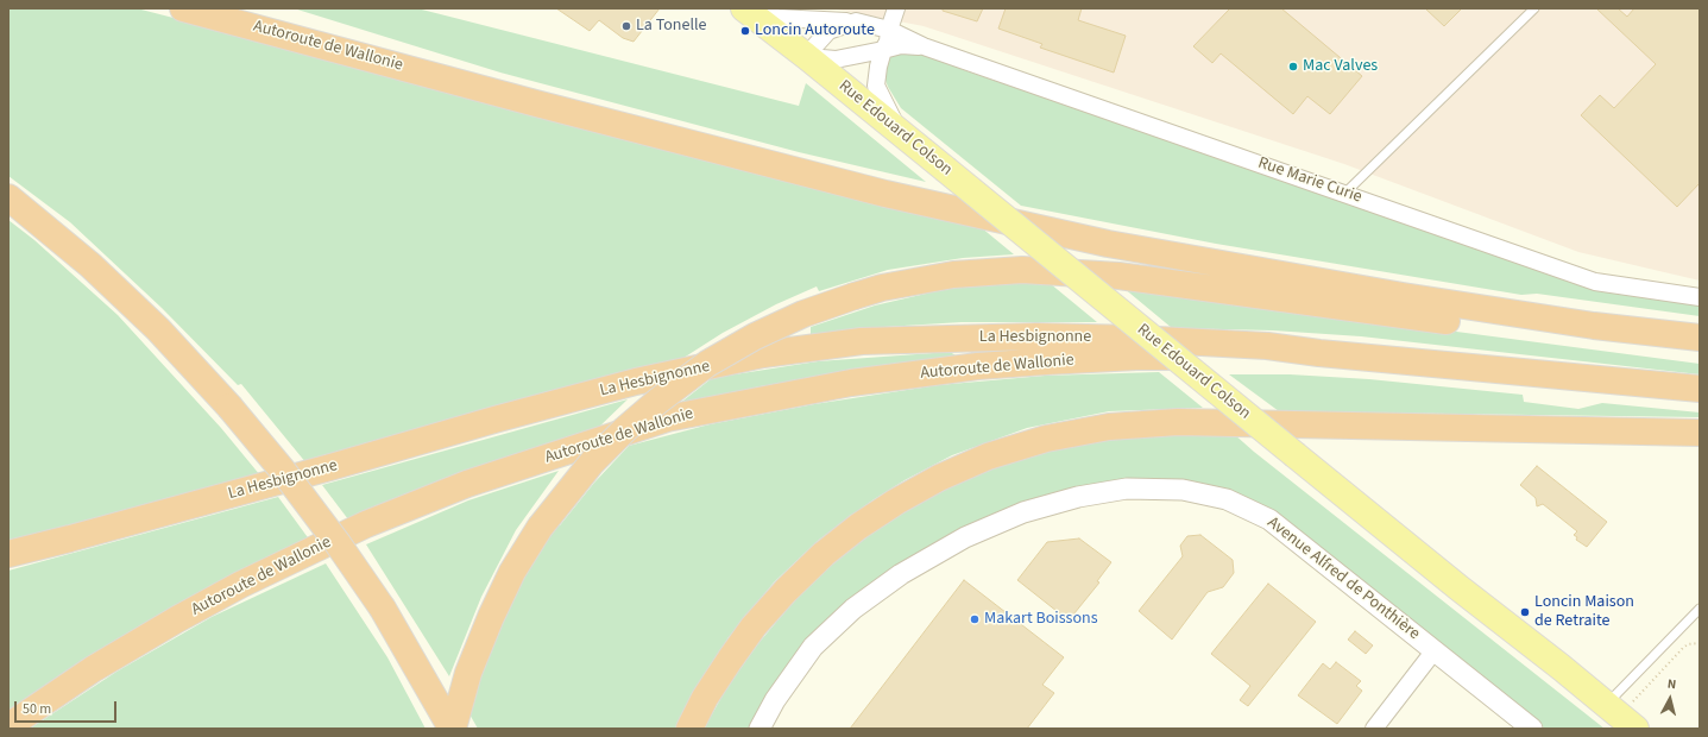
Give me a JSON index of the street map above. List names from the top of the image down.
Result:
{
  "streets": {
    "highway": ["Autoroute de Wallonie", "La Hesbignonne"],
    "main road": ["Rue Edouard Colson"],
    "street": ["Rue Marie Curie", "Avenue Alfred de Ponthière"]
  },
  "crossings": [
    ["Autoroute de Wallonie", "La Hesbignonne"]
  ],
  "places": [
    "La Tonelle",
    "Loncin Autoroute",
    "Mac Valves",
    "Loncin Maison de Retraite",
    "Makart Boissons"
  ],
  "scale_bar": "50 m",
  "north": "top"
}
